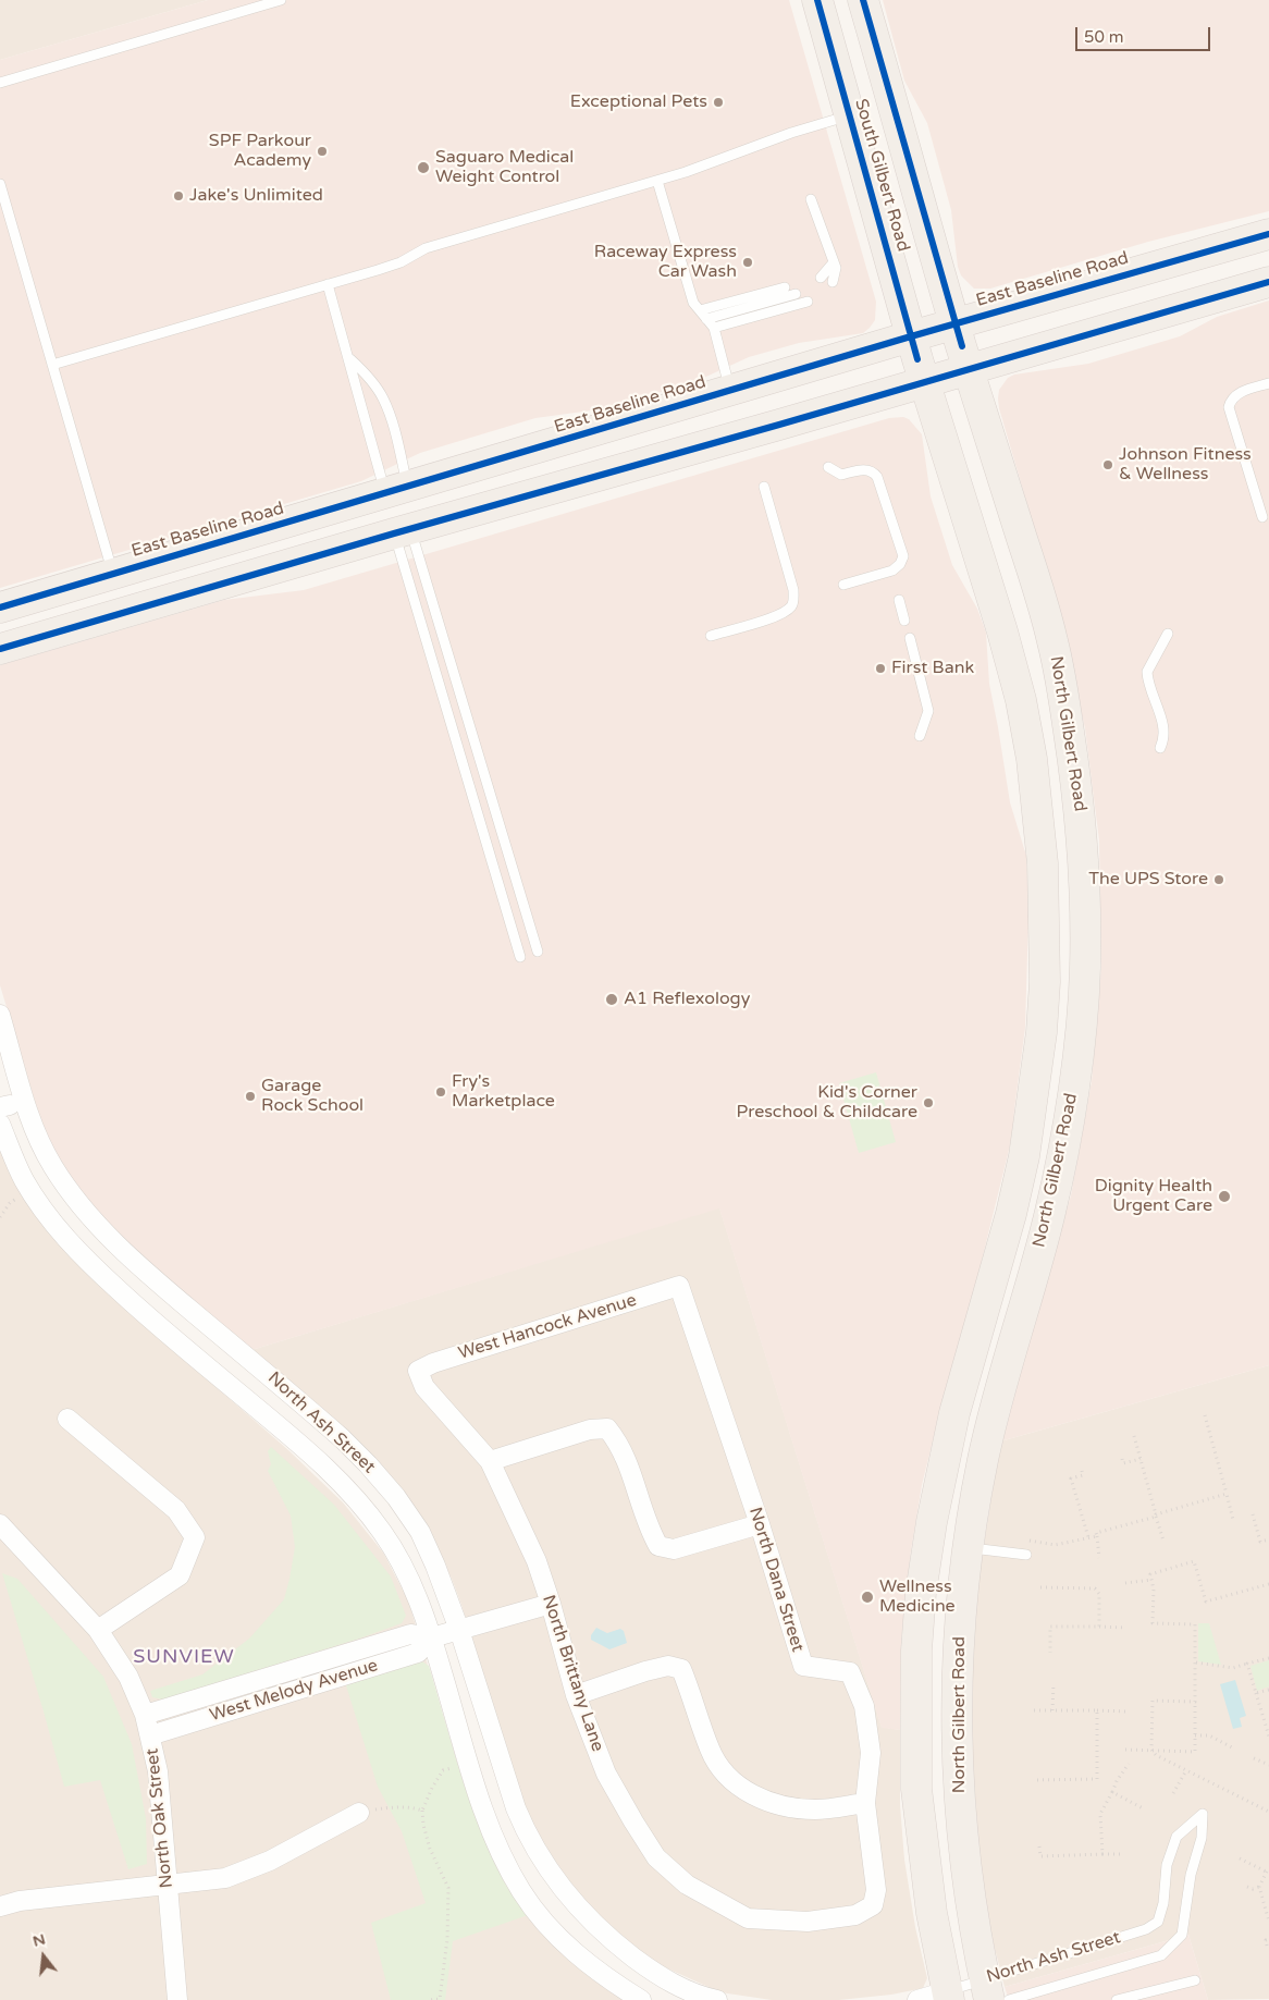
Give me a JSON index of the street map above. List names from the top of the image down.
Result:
{
  "streets": {
    "main road": ["South Gilbert Road", "East Baseline Road", "North Gilbert Road"],
    "street": [
      "West Hancock Avenue",
      "North Ash Street",
      "North Dana Street",
      "North Brittany Lane",
      "West Melody Avenue",
      "North Oak Street"
    ]
  },
  "crossings": [
    ["South Gilbert Road", "East Baseline Road"],
    ["South Gilbert Road", "North Gilbert Road"],
    ["East Baseline Road", "North Gilbert Road"],
    ["North Gilbert Road", "North Ash Street"],
    ["West Hancock Avenue", "North Dana Street"],
    ["West Hancock Avenue", "North Brittany Lane"],
    ["North Ash Street", "West Melody Avenue"],
    ["North Dana Street", "North Brittany Lane"],
    ["North Brittany Lane", "West Melody Avenue"],
    ["West Melody Avenue", "North Oak Street"]
  ],
  "districts": ["SUNVIEW"],
  "places": [
    "Exceptional Pets",
    "SPF Parkour Academy",
    "Saguaro Medical Weight Control",
    "Jake's Unlimited",
    "Raceway Express Car Wash",
    "Johnson Fitness & Wellness",
    "First Bank",
    "The UPS Store",
    "A1 Reflexology",
    "Fry's Marketplace",
    "Garage Rock School",
    "Kid's Corner Preschool & Childcare",
    "Dignity Health Urgent Care",
    "Wellness Medicine"
  ],
  "scale_bar": "50 m",
  "north": "top"
}
